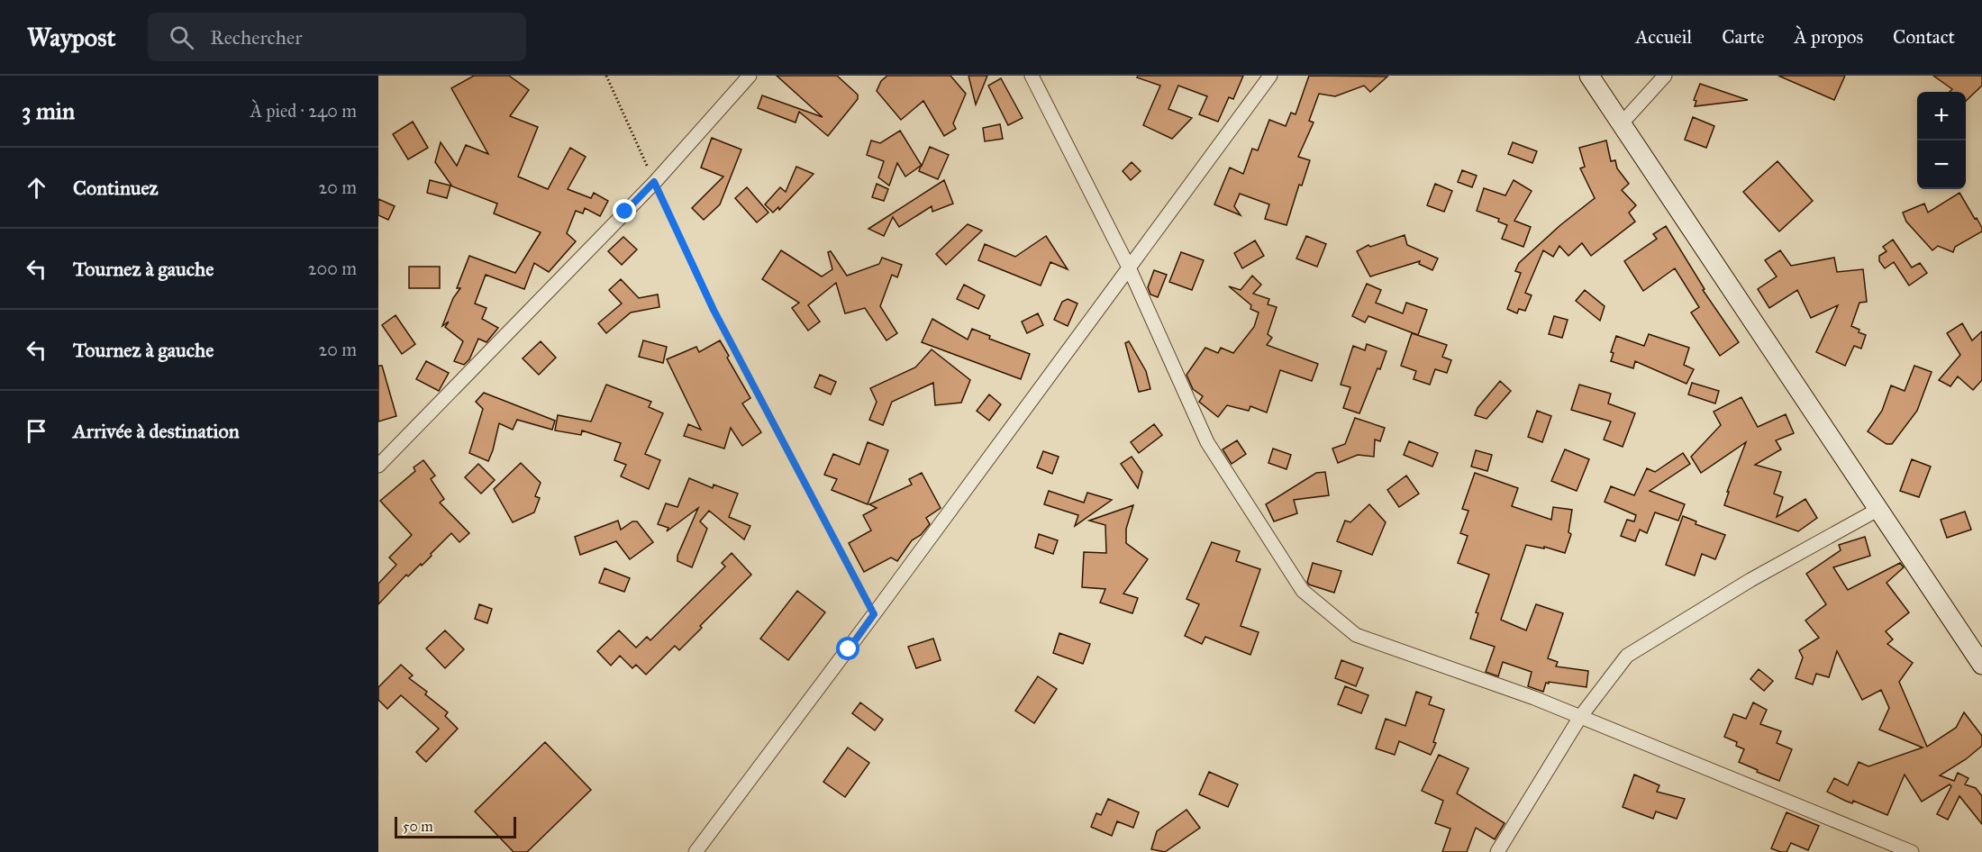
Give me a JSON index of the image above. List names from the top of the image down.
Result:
{
  "scale_bar": "50 m",
  "page": {
    "header": "Waypost",
    "search": "Rechercher",
    "nav": [
      "Accueil",
      "Carte",
      "À propos",
      "Contact"
    ],
    "heading": ["3 min", "À pied · 240 m"],
    "map_buttons": ["+", "−"],
    "list": [
      ["Continuez", "20 m"],
      ["Tournez à gauche", "200 m"],
      ["Tournez à gauche", "20 m"],
      "Arrivée à destination"
    ],
    "scale": "50 m"
  }
}
